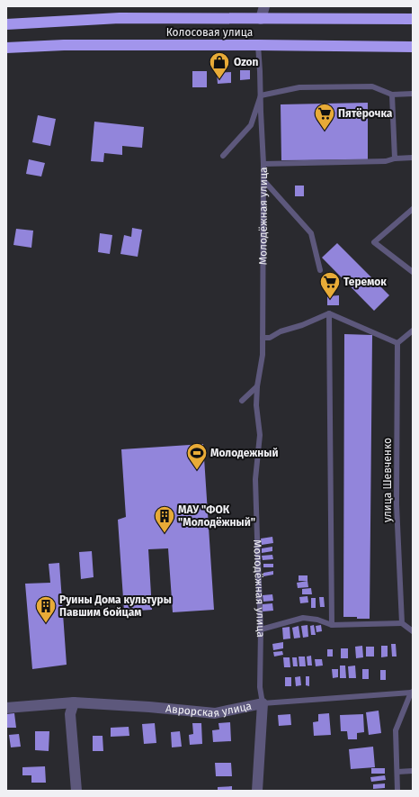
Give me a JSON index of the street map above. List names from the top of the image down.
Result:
{
  "streets": {
    "highway": ["Колосовая улица"],
    "street": ["Молодёжная улица", "Аврорская улица"],
    "lane": ["улица Шевченко"]
  },
  "crossings": [
    ["Колосовая улица", "Молодёжная улица"],
    ["Молодёжная улица", "Аврорская улица"]
  ],
  "places": {
    "shop": ["Ozon"],
    "supermarket": ["Пятёрочка", "Теремок"],
    "sports": ["Молодежный"],
    "building": ["МАУ \"ФОК \"Молодёжный\"", "Руины Дома культуры Павшим бойцам"]
  }
}
